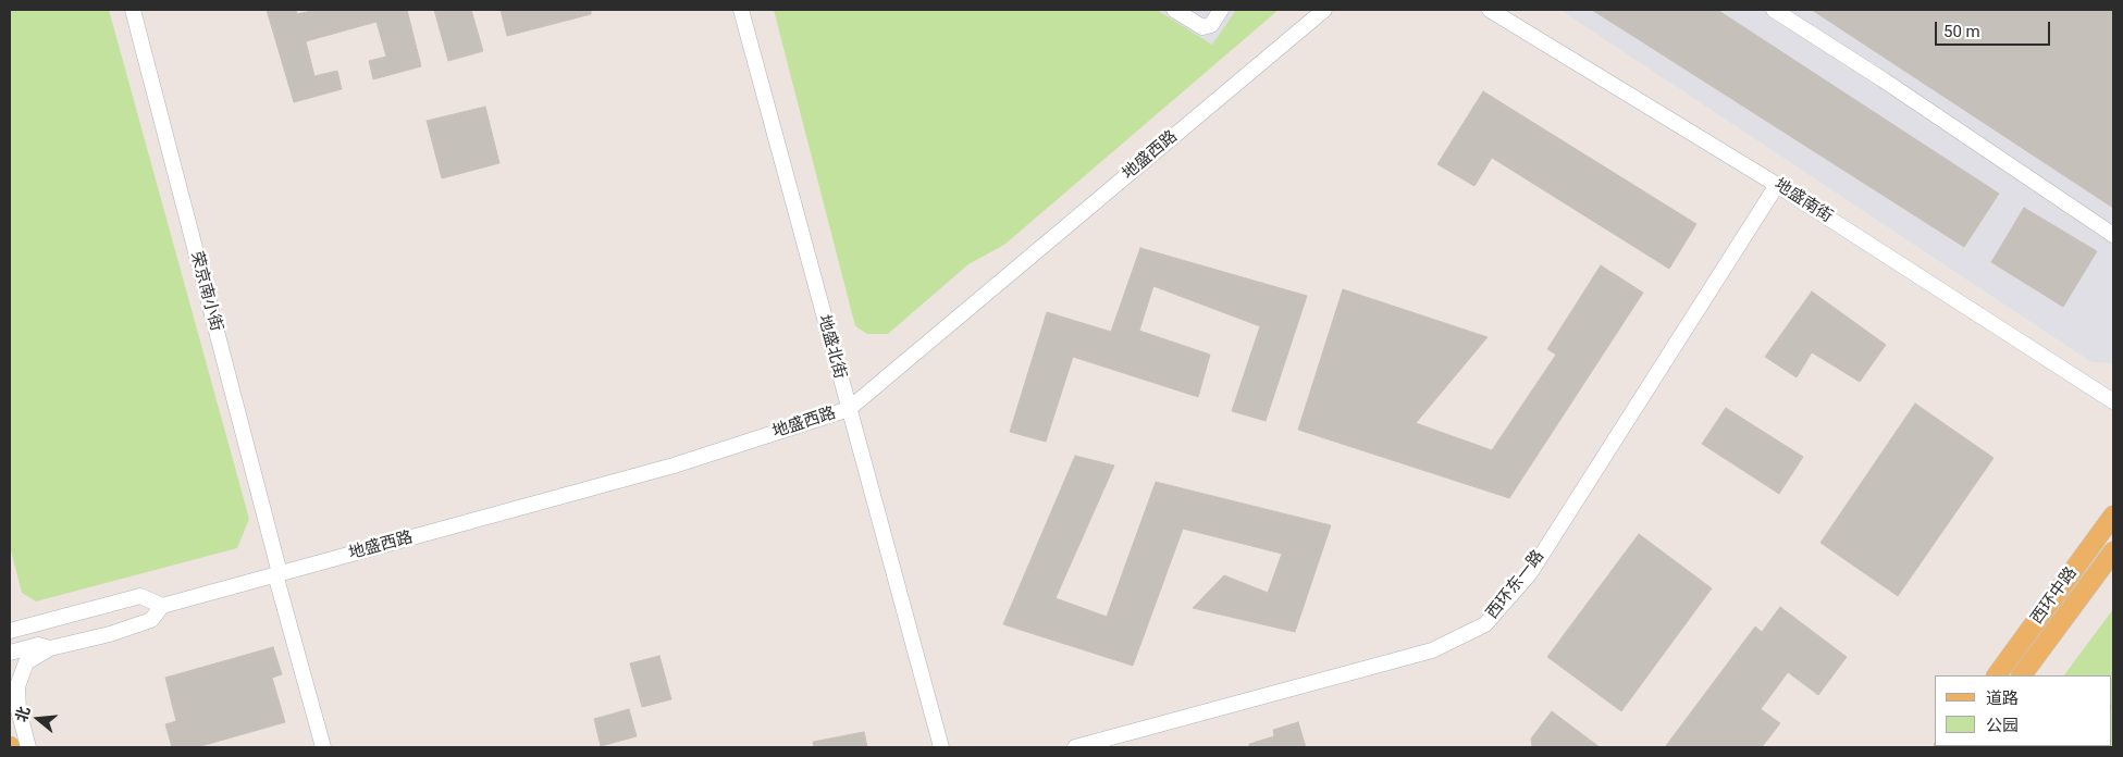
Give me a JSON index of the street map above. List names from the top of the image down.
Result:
{
  "streets": {
    "main road": ["西环中路"],
    "street": [
      "地盛西路",
      "地盛南街",
      "荣京南小街",
      "地盛北街",
      "西环东一路"
    ]
  },
  "crossings": [
    ["地盛西路", "荣京南小街"],
    ["地盛西路", "地盛北街"],
    ["地盛南街", "西环东一路"]
  ],
  "legend": ["道路", "公园"],
  "scale_bar": "50 m",
  "north": "left"
}
